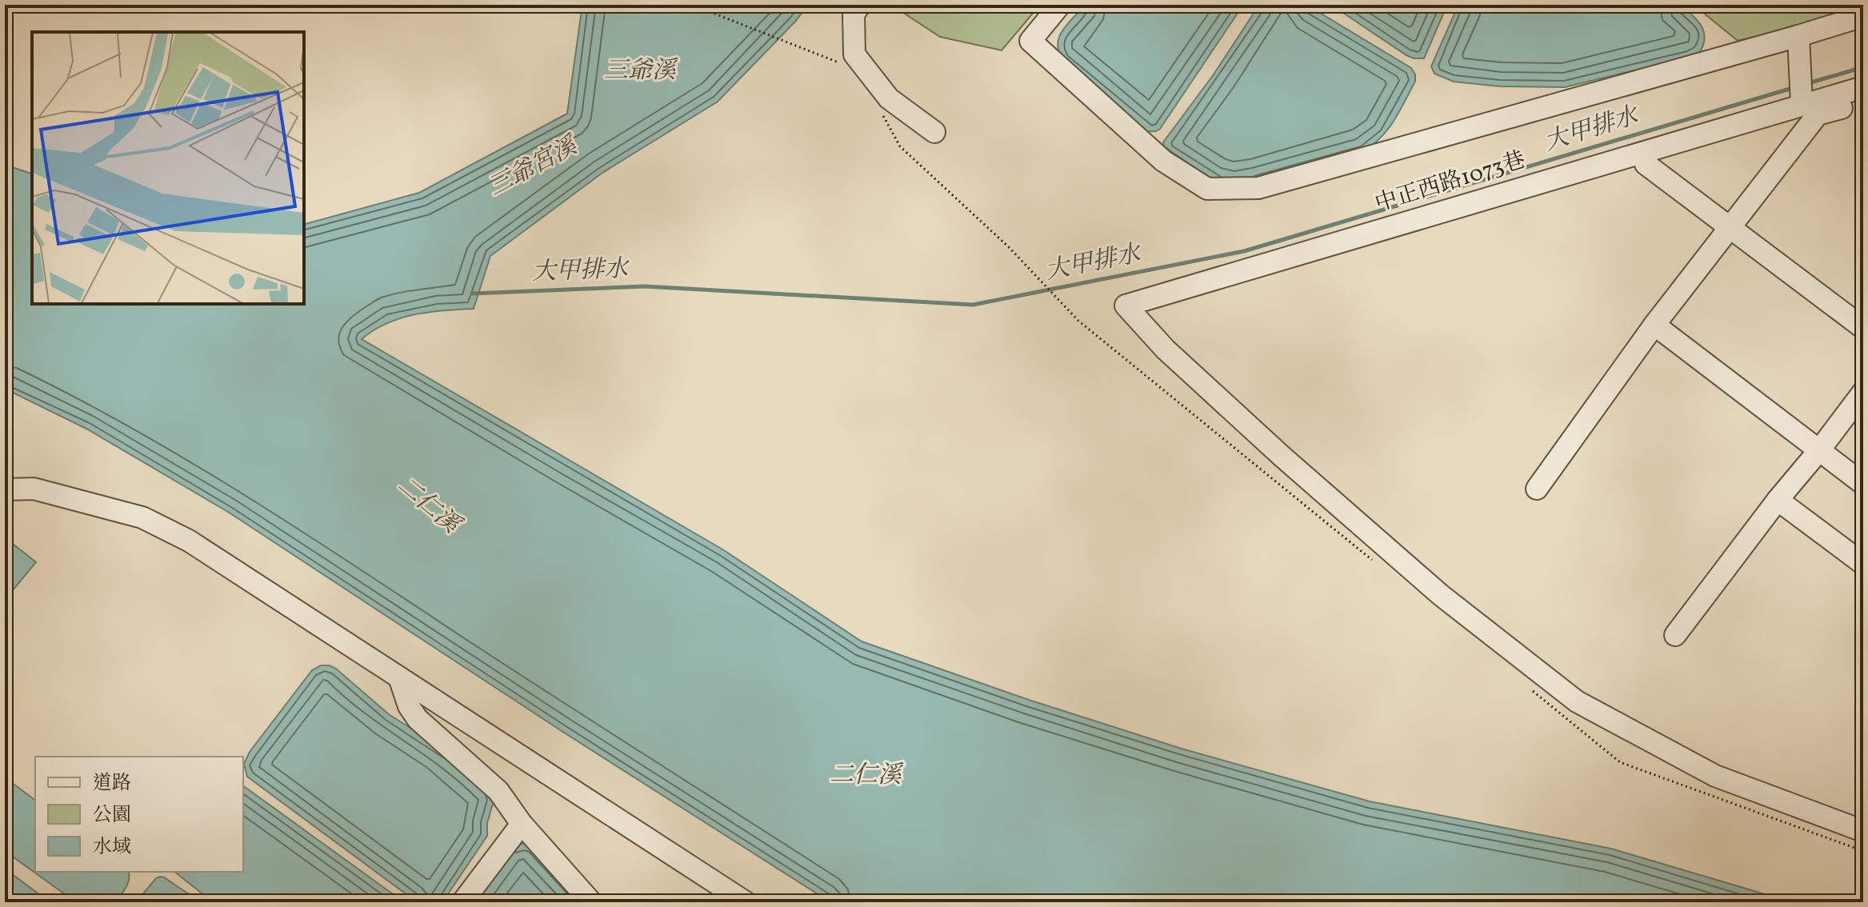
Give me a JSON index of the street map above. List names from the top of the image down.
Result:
{
  "streets": {
    "street": ["中正西路1073巷"]
  },
  "water": [
    "三爺溪",
    "大甲排水",
    "三爺宮溪",
    "二仁溪"
  ],
  "legend": ["道路", "公園", "水域"]
}
